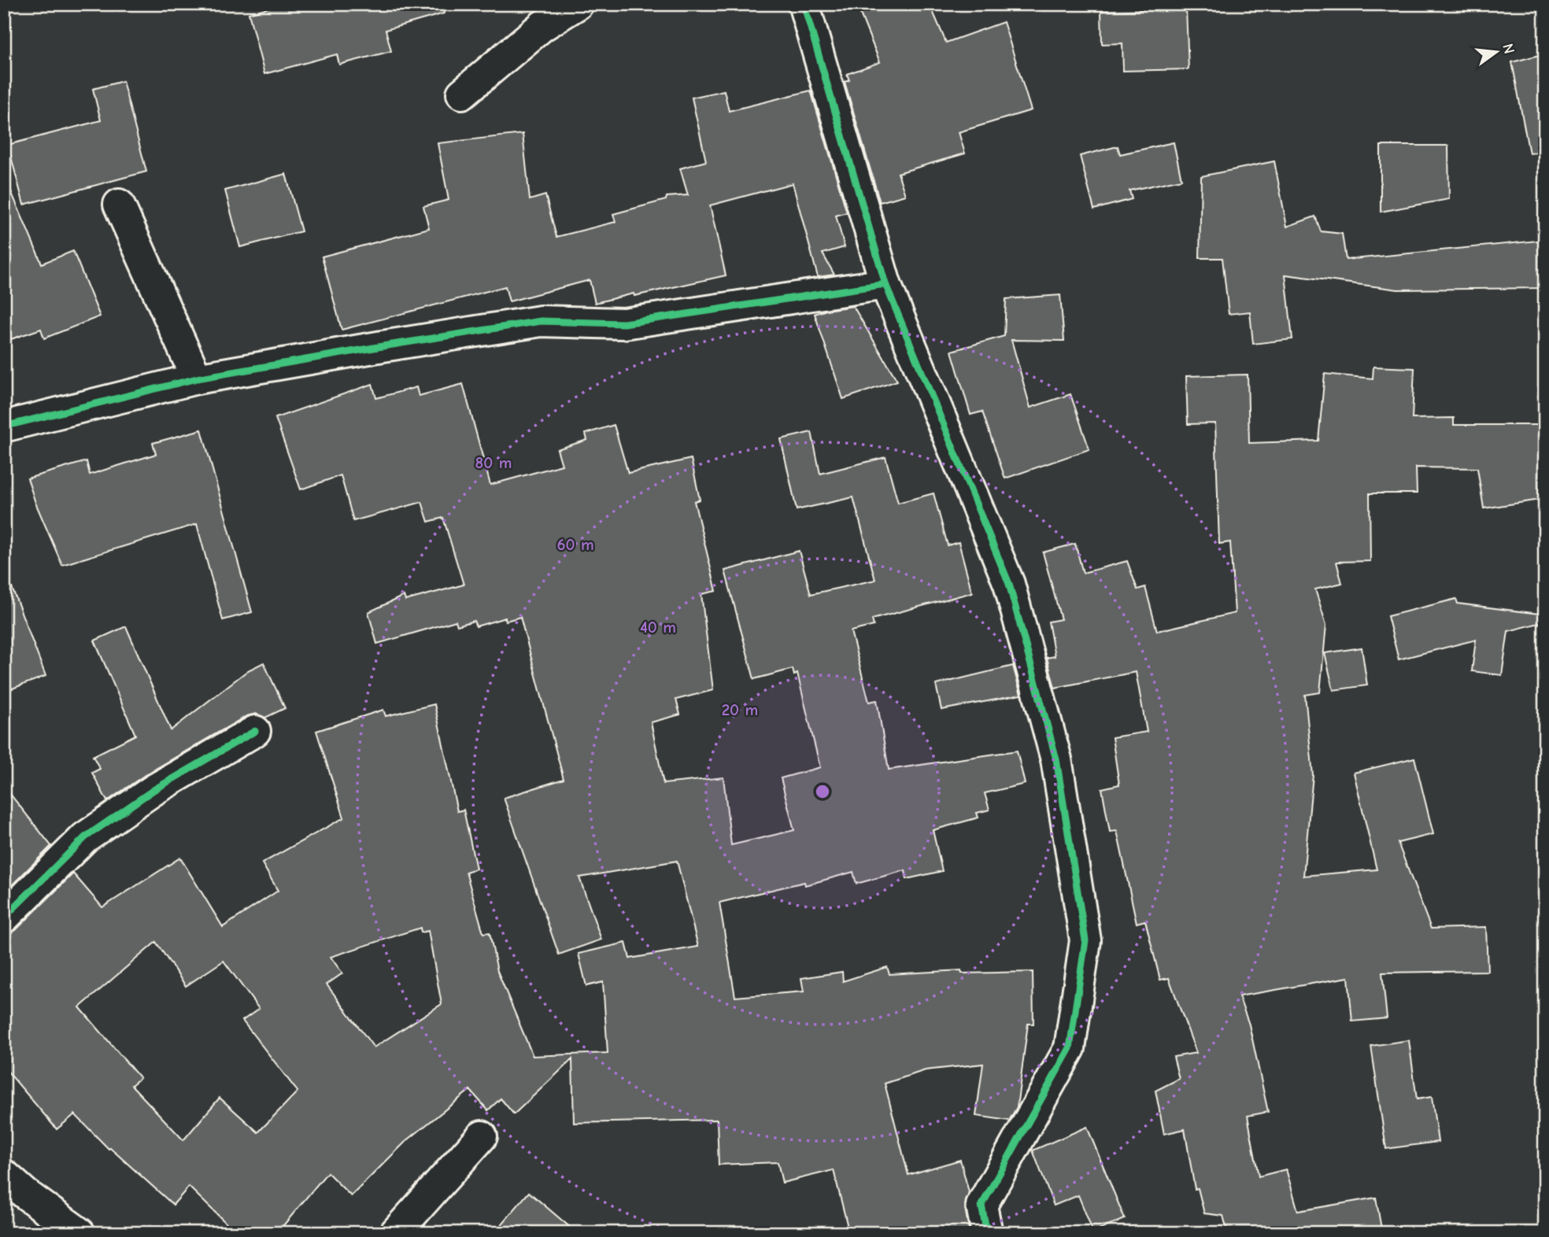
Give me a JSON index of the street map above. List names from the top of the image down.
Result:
{
  "north": "right",
  "rings": [
    "80 m",
    "60 m",
    "40 m",
    "20 m"
  ]
}
